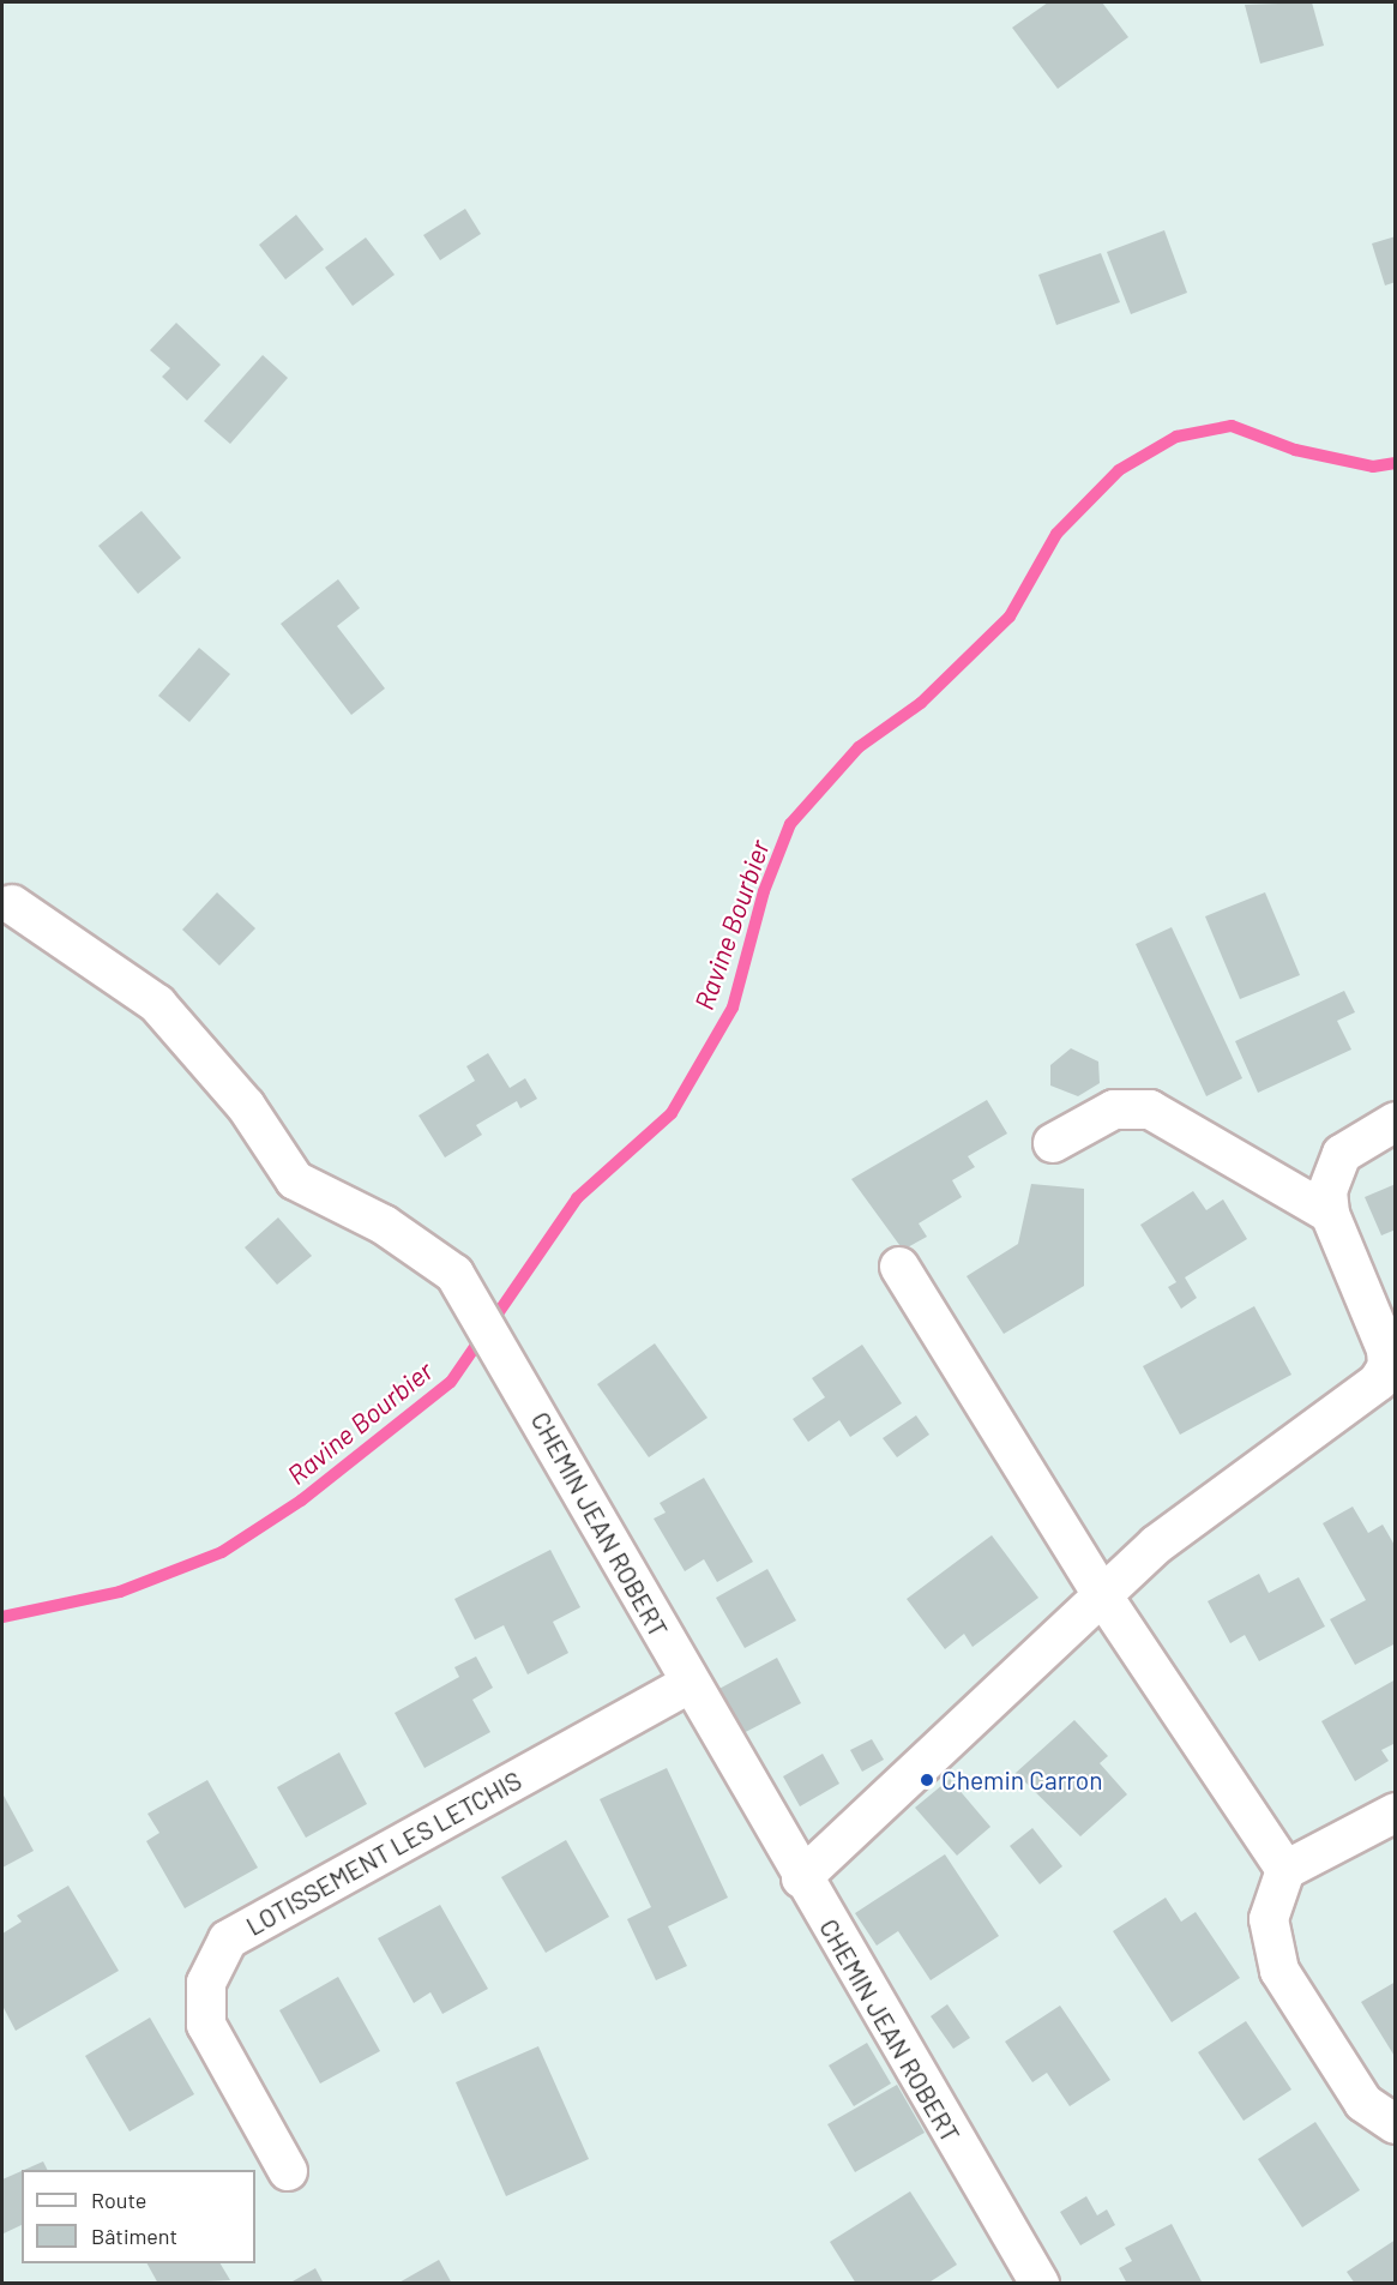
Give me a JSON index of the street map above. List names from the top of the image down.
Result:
{
  "streets": {
    "street": ["CHEMIN JEAN ROBERT", "LOTISSEMENT LES LETCHIS"]
  },
  "crossings": [
    ["CHEMIN JEAN ROBERT", "LOTISSEMENT LES LETCHIS"]
  ],
  "water": ["Ravine Bourbier"],
  "places": ["Chemin Carron"],
  "legend": ["Route", "Bâtiment"]
}
